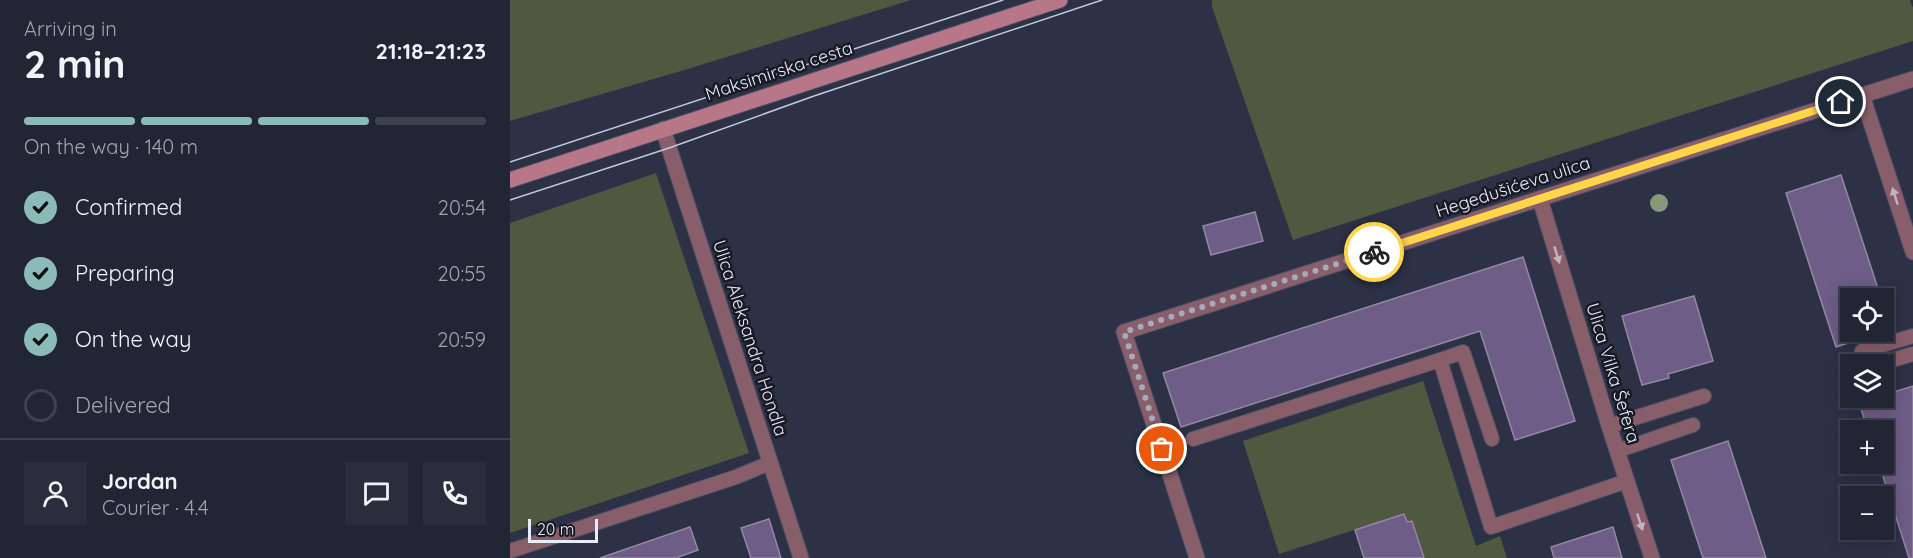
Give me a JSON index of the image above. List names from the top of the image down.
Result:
{
  "streets": {
    "main road": ["Maksimirska cesta"],
    "street": ["Hegedušićeva ulica", "Ulica Aleksandra Hondla", "Ulica Vilka Šefera"]
  },
  "crossings": [
    ["Maksimirska cesta", "Ulica Aleksandra Hondla"],
    ["Hegedušićeva ulica", "Ulica Vilka Šefera"]
  ],
  "one_way": ["Ulica Vilka Šefera"],
  "scale_bar": "20 m",
  "page": {
    "heading": ["2 min", "Arriving in", "21:18–21:23"],
    "panel": ["Jordan", "Courier · 4.4"],
    "bar": "On the way · 140 m",
    "list": [
      ["Confirmed", "20:54"],
      ["Preparing", "20:55"],
      ["On the way", "20:59"],
      "Delivered"
    ],
    "map_buttons": ["+", "−"],
    "scale": "20 m"
  }
}
